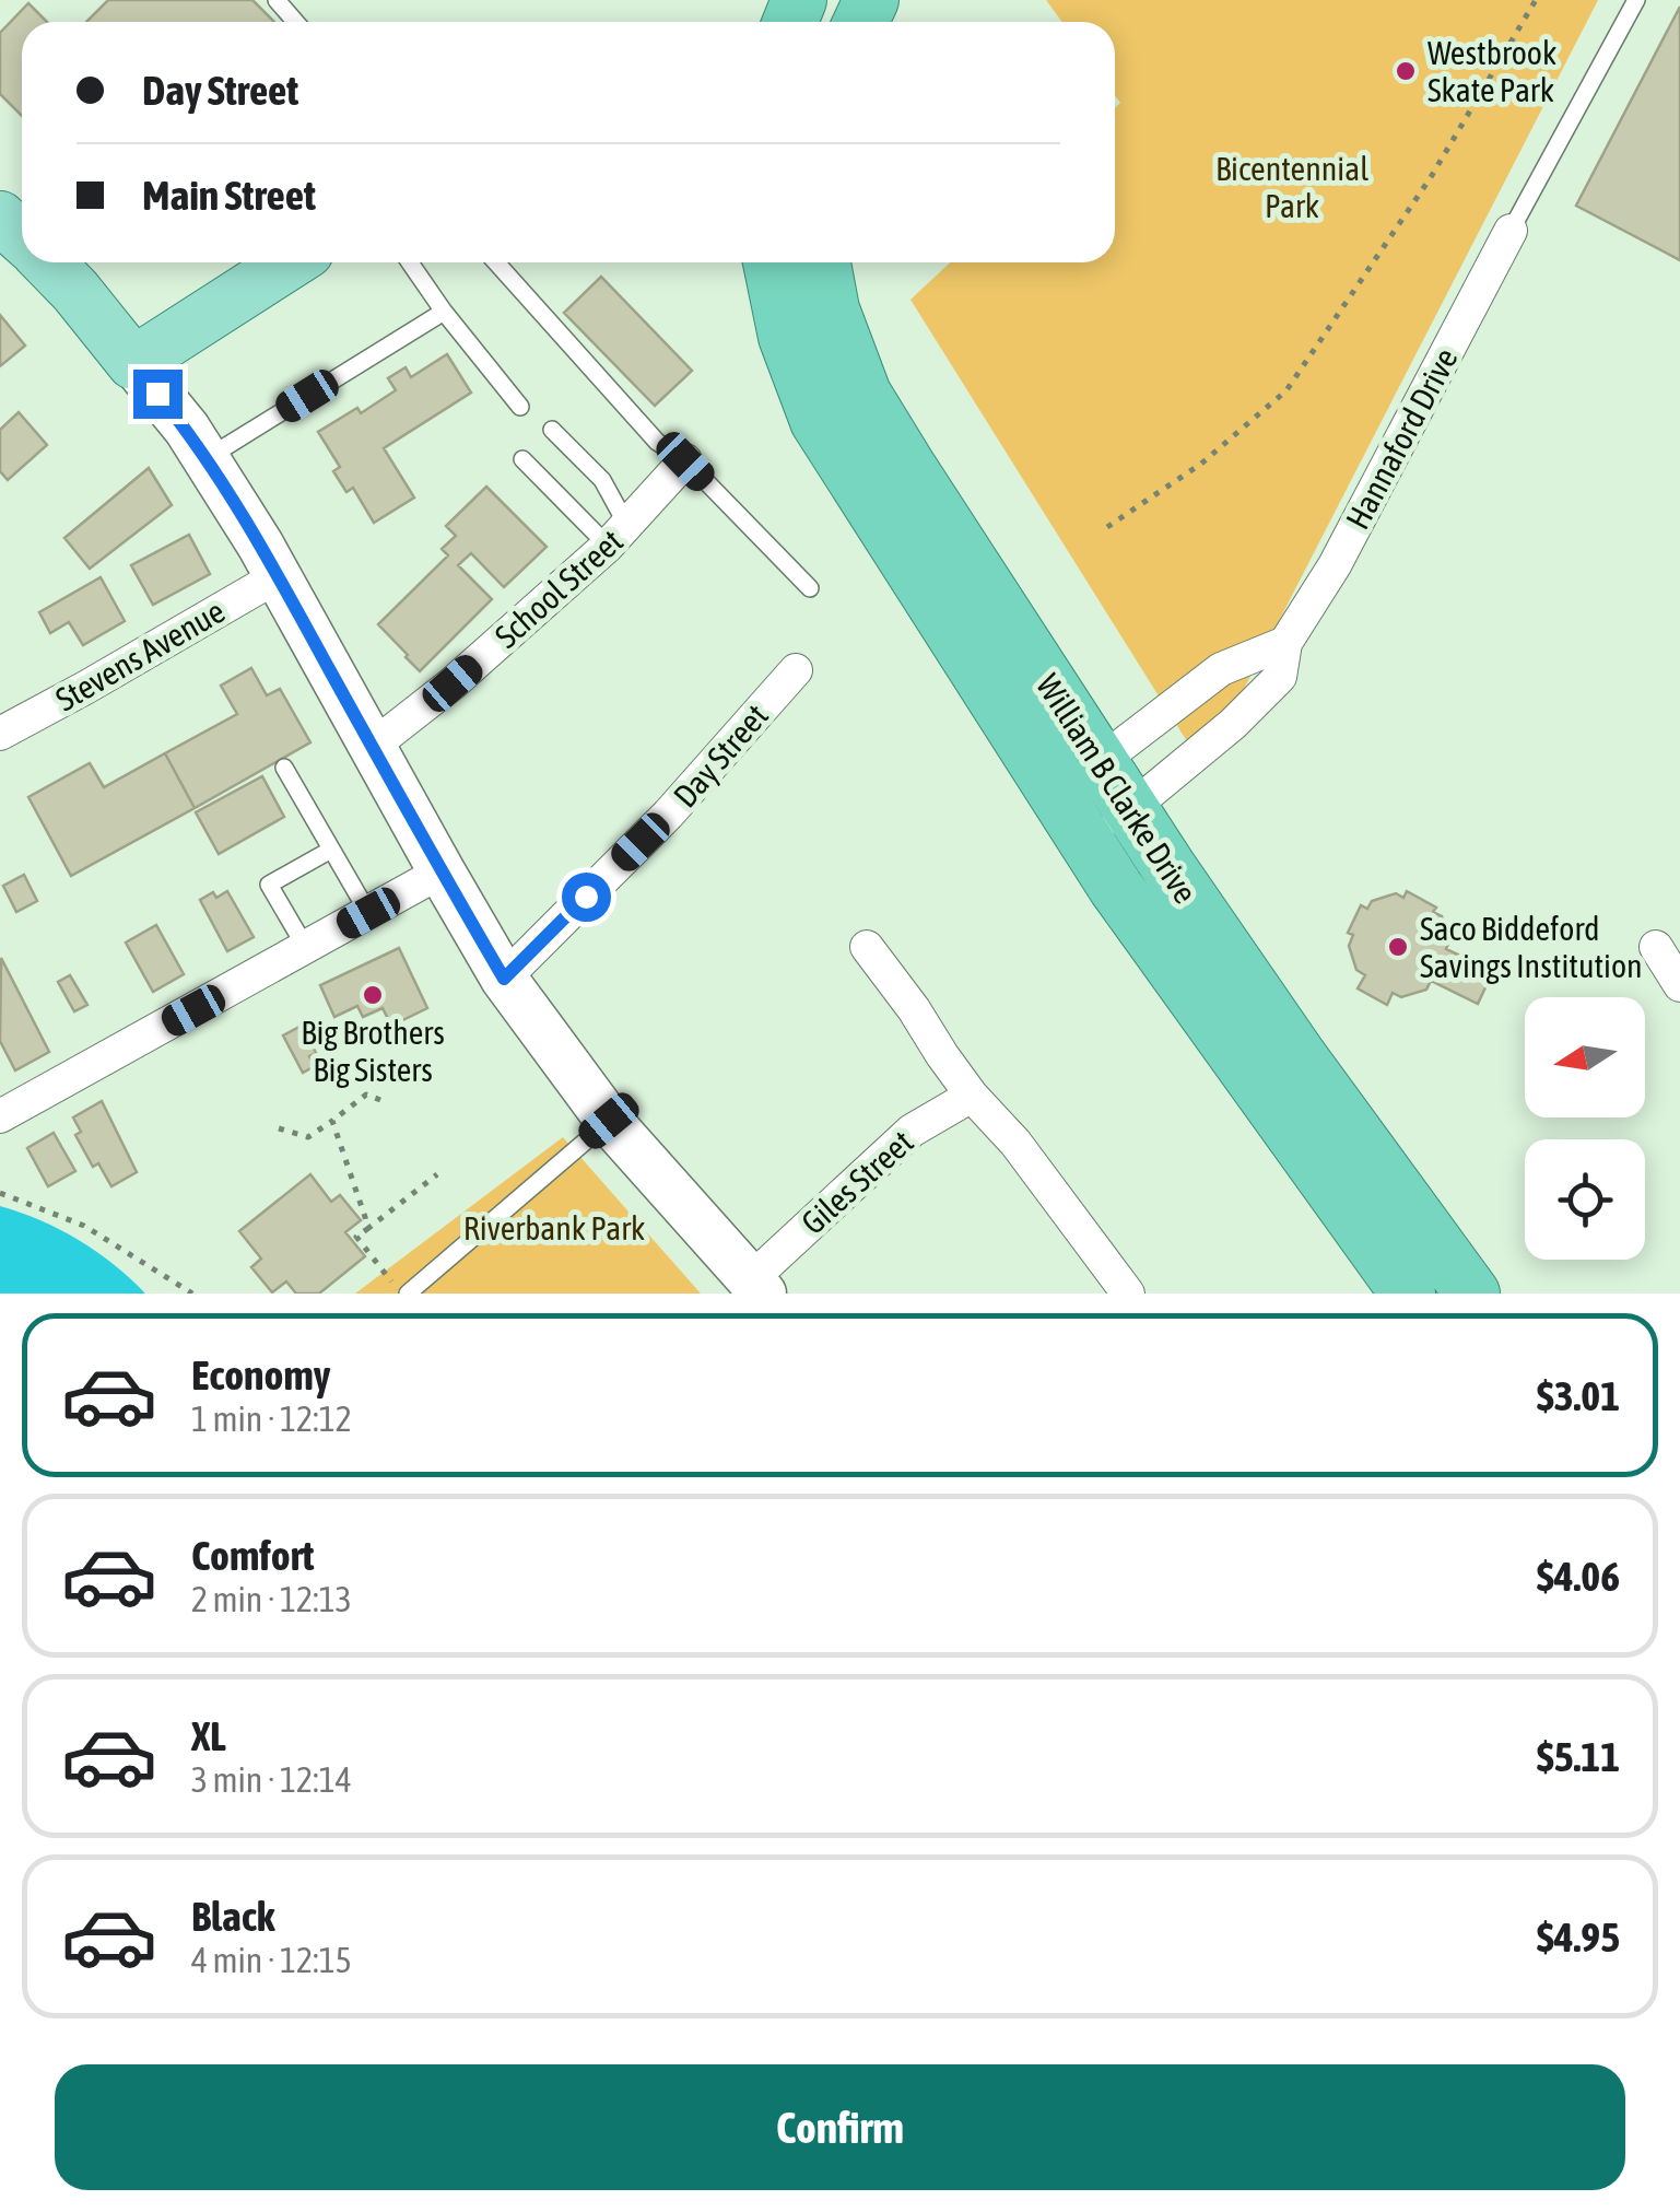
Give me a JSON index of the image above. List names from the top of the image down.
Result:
{
  "streets": {
    "highway": ["William B Clarke Drive"],
    "street": [
      "Hannaford Drive",
      "School Street",
      "Stevens Avenue",
      "Day Street",
      "Giles Street"
    ]
  },
  "crossings": [
    ["Hannaford Drive", "William B Clarke Drive"]
  ],
  "parks": ["Bicentennial Park", "Riverbank Park"],
  "places": ["Westbrook Skate Park", "Saco Biddeford Savings Institution", "Big Brothers Big Sisters"],
  "north": "left",
  "page": {
    "banner": ["Day Street", "Main Street"],
    "list": [
      {
        "name": "Economy",
        "note": "1 min · 12:12",
        "value": "$3.01"
      },
      {
        "name": "Comfort",
        "note": "2 min · 12:13",
        "value": "$4.06"
      },
      {
        "name": "XL",
        "note": "3 min · 12:14",
        "value": "$5.11"
      },
      {
        "name": "Black",
        "note": "4 min · 12:15",
        "value": "$4.95"
      }
    ],
    "buttons": "Confirm"
  }
}
